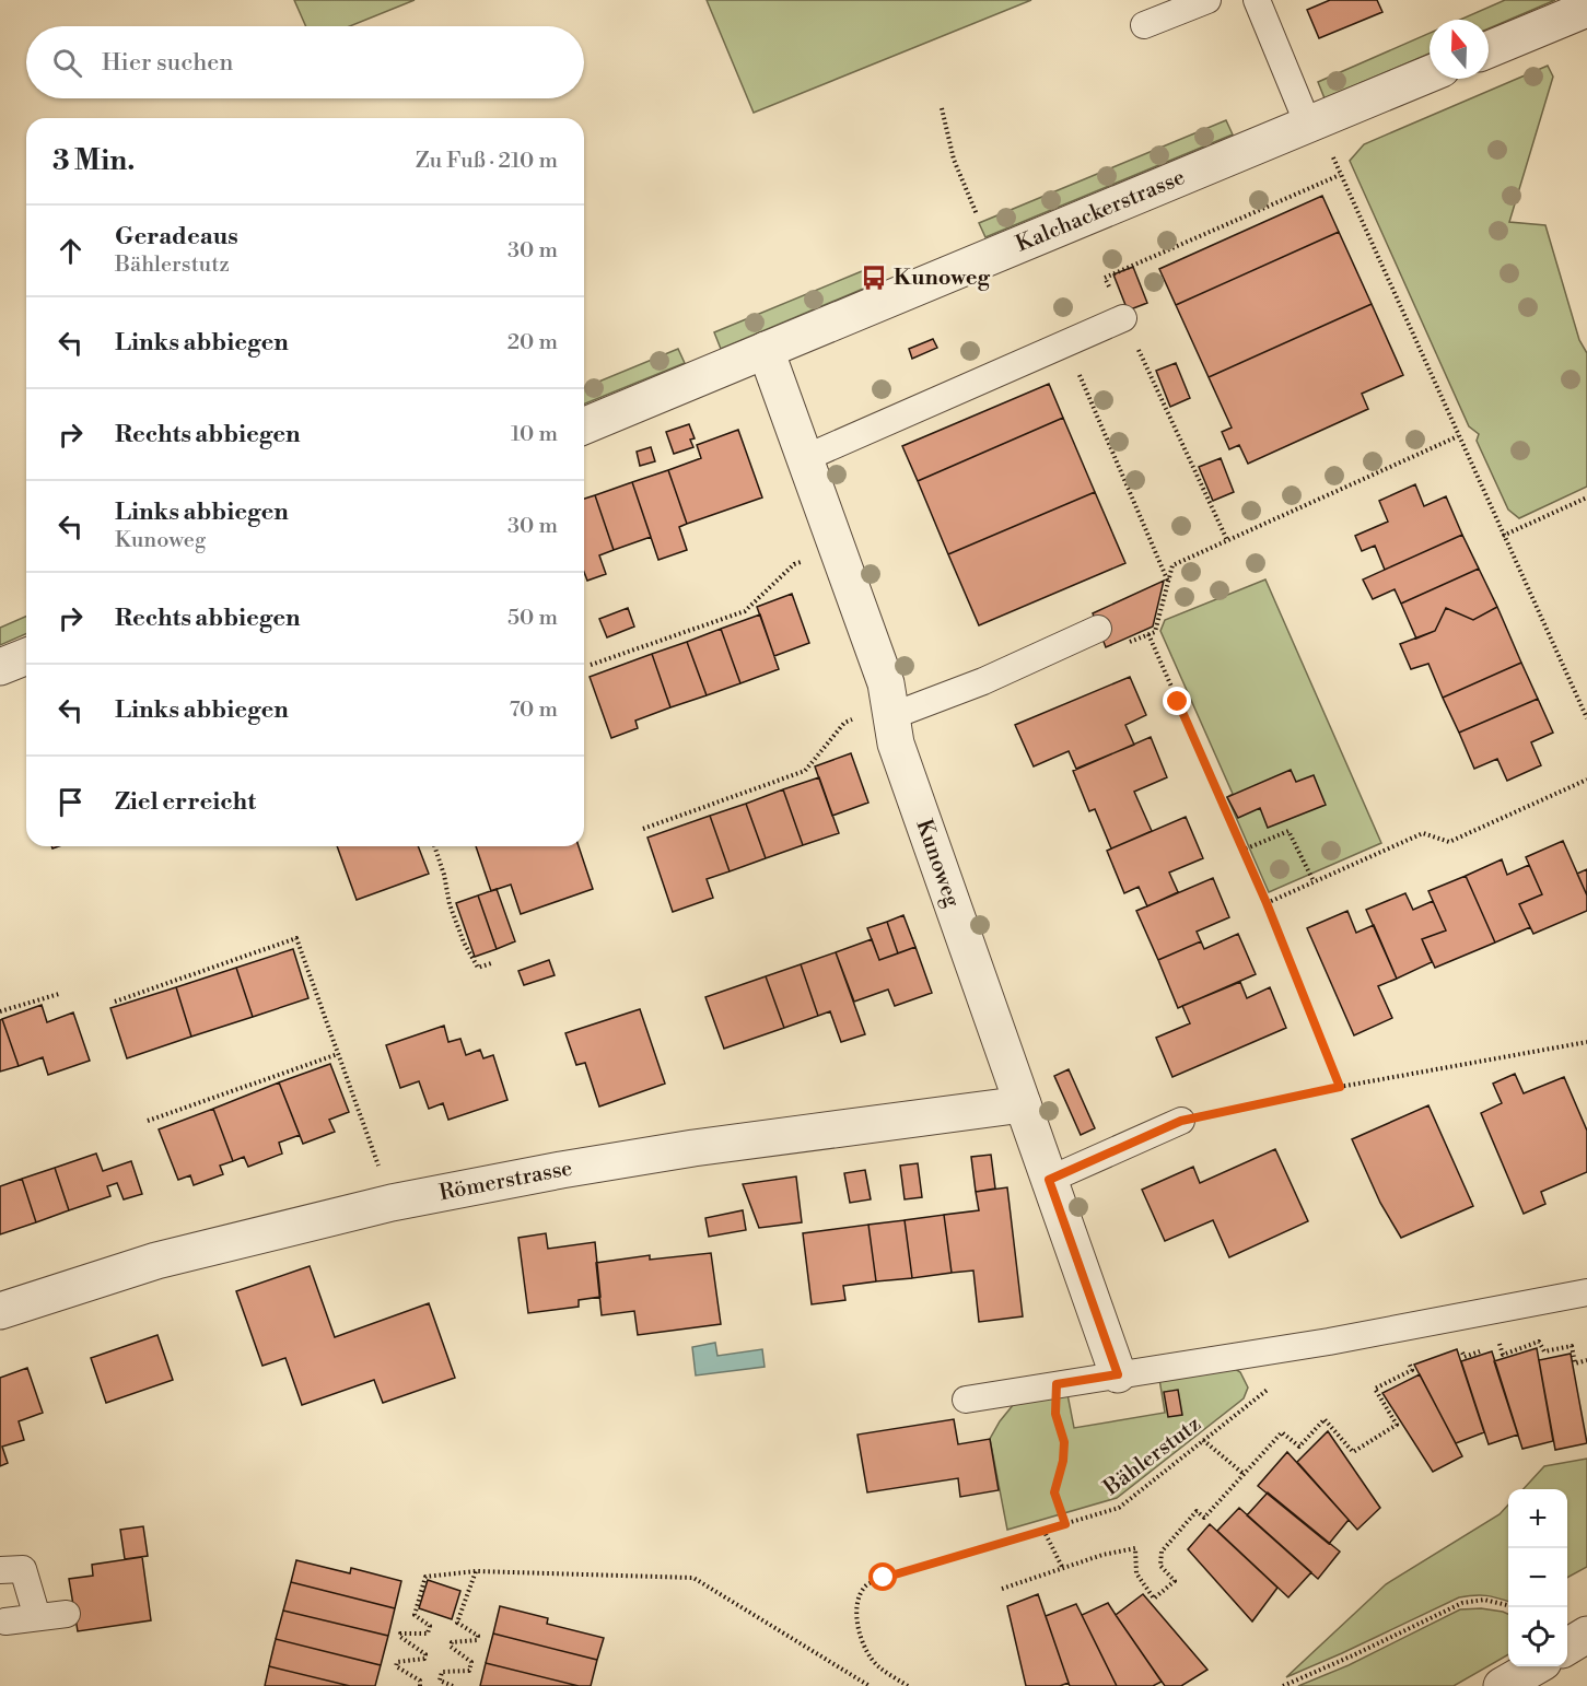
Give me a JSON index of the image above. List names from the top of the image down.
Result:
{
  "streets": {
    "street": ["Kalchackerstrasse", "Kunoweg", "Römerstrasse"],
    "path": ["Bählerstutz"]
  },
  "crossings": [
    ["Kalchackerstrasse", "Kunoweg"],
    ["Kunoweg", "Römerstrasse"]
  ],
  "places": {
    "bus stop": ["Kunoweg"]
  },
  "north": "top",
  "page": {
    "search": "Hier suchen",
    "heading": ["3 Min.", "Zu Fuß · 210 m"],
    "list": [
      ["Geradeaus", "Bählerstutz", "30 m"],
      ["Links abbiegen", "20 m"],
      ["Rechts abbiegen", "10 m"],
      ["Links abbiegen", "Kunoweg", "30 m"],
      ["Rechts abbiegen", "50 m"],
      ["Links abbiegen", "70 m"],
      "Ziel erreicht"
    ],
    "map_buttons": ["+", "−"]
  }
}
